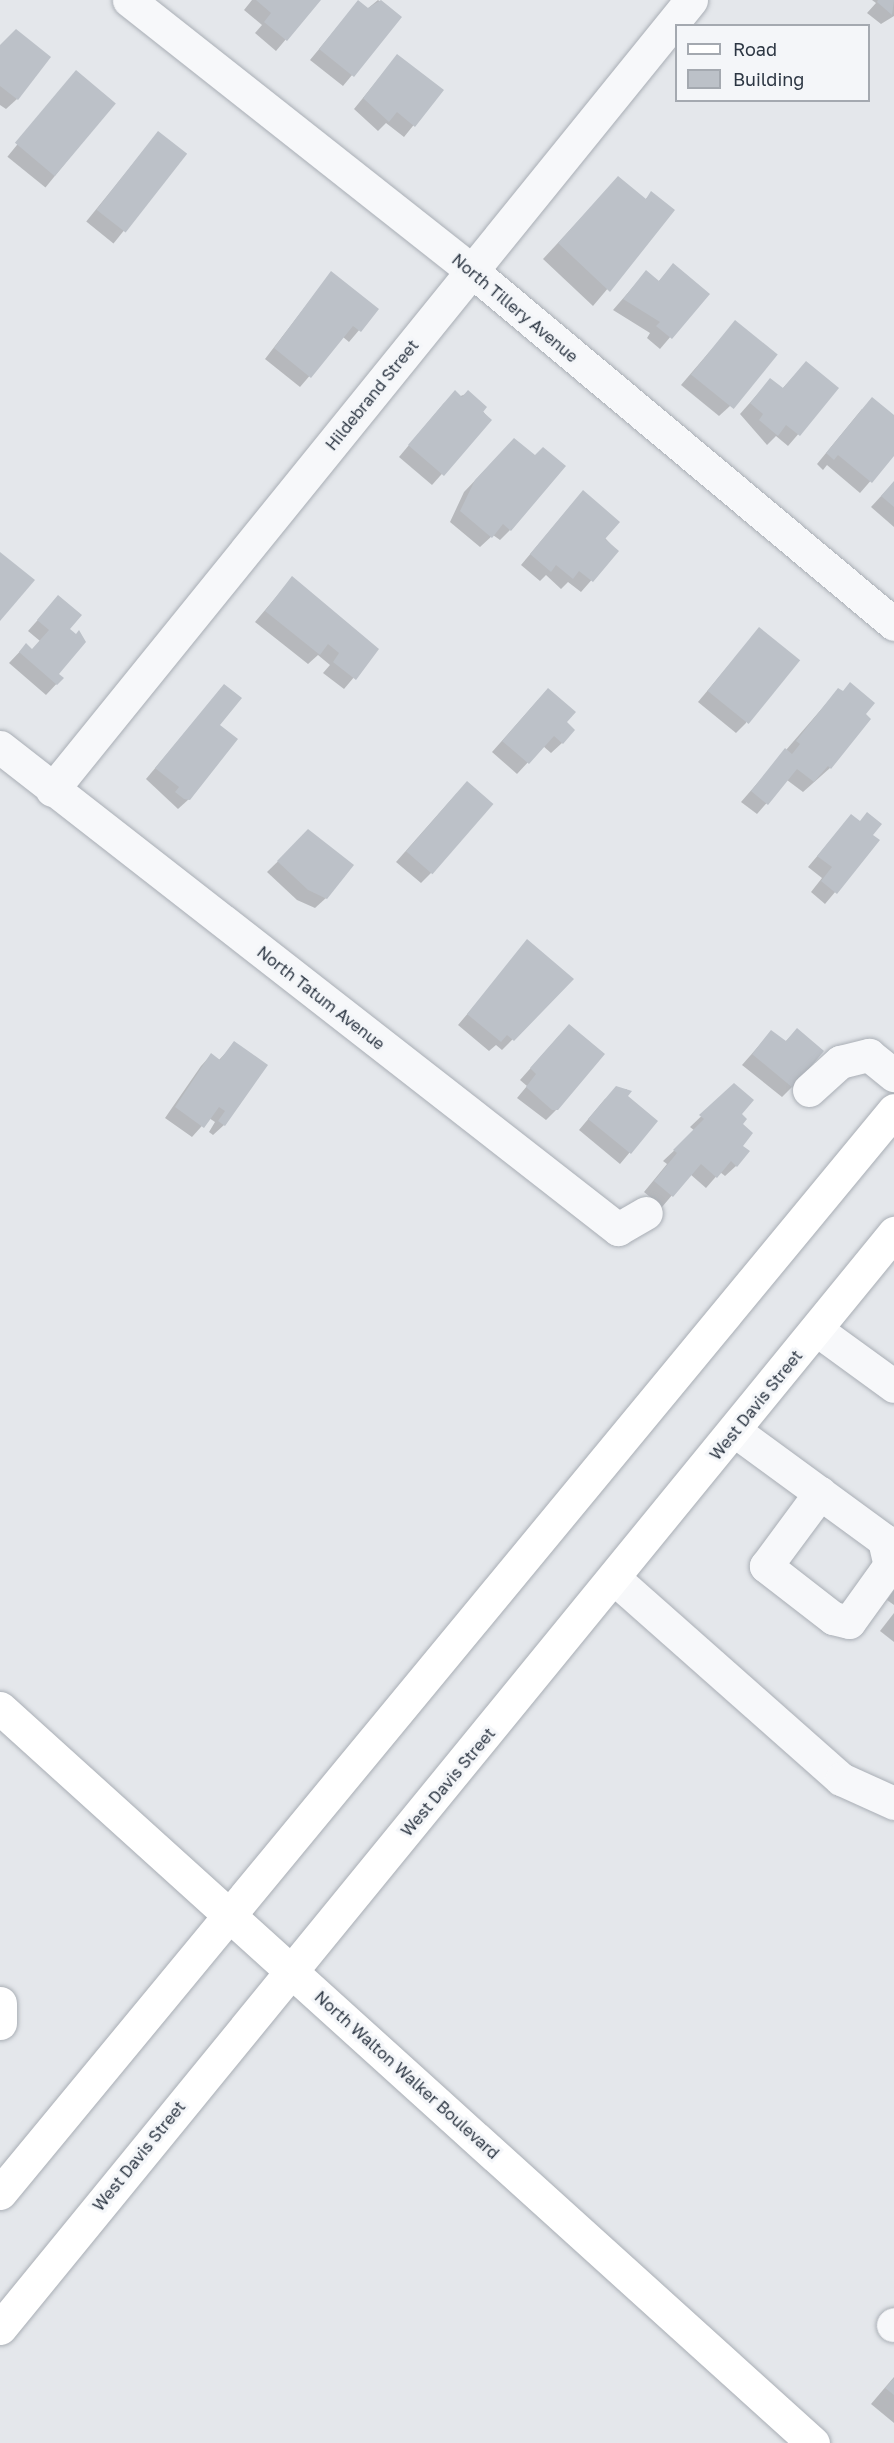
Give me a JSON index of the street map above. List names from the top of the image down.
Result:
{
  "streets": {
    "main road": ["West Davis Street", "North Walton Walker Boulevard"],
    "street": ["North Tillery Avenue", "Hildebrand Street", "North Tatum Avenue"]
  },
  "crossings": [
    ["North Tillery Avenue", "Hildebrand Street"],
    ["Hildebrand Street", "North Tatum Avenue"],
    ["West Davis Street", "North Walton Walker Boulevard"]
  ],
  "legend": ["Road", "Building"]
}
